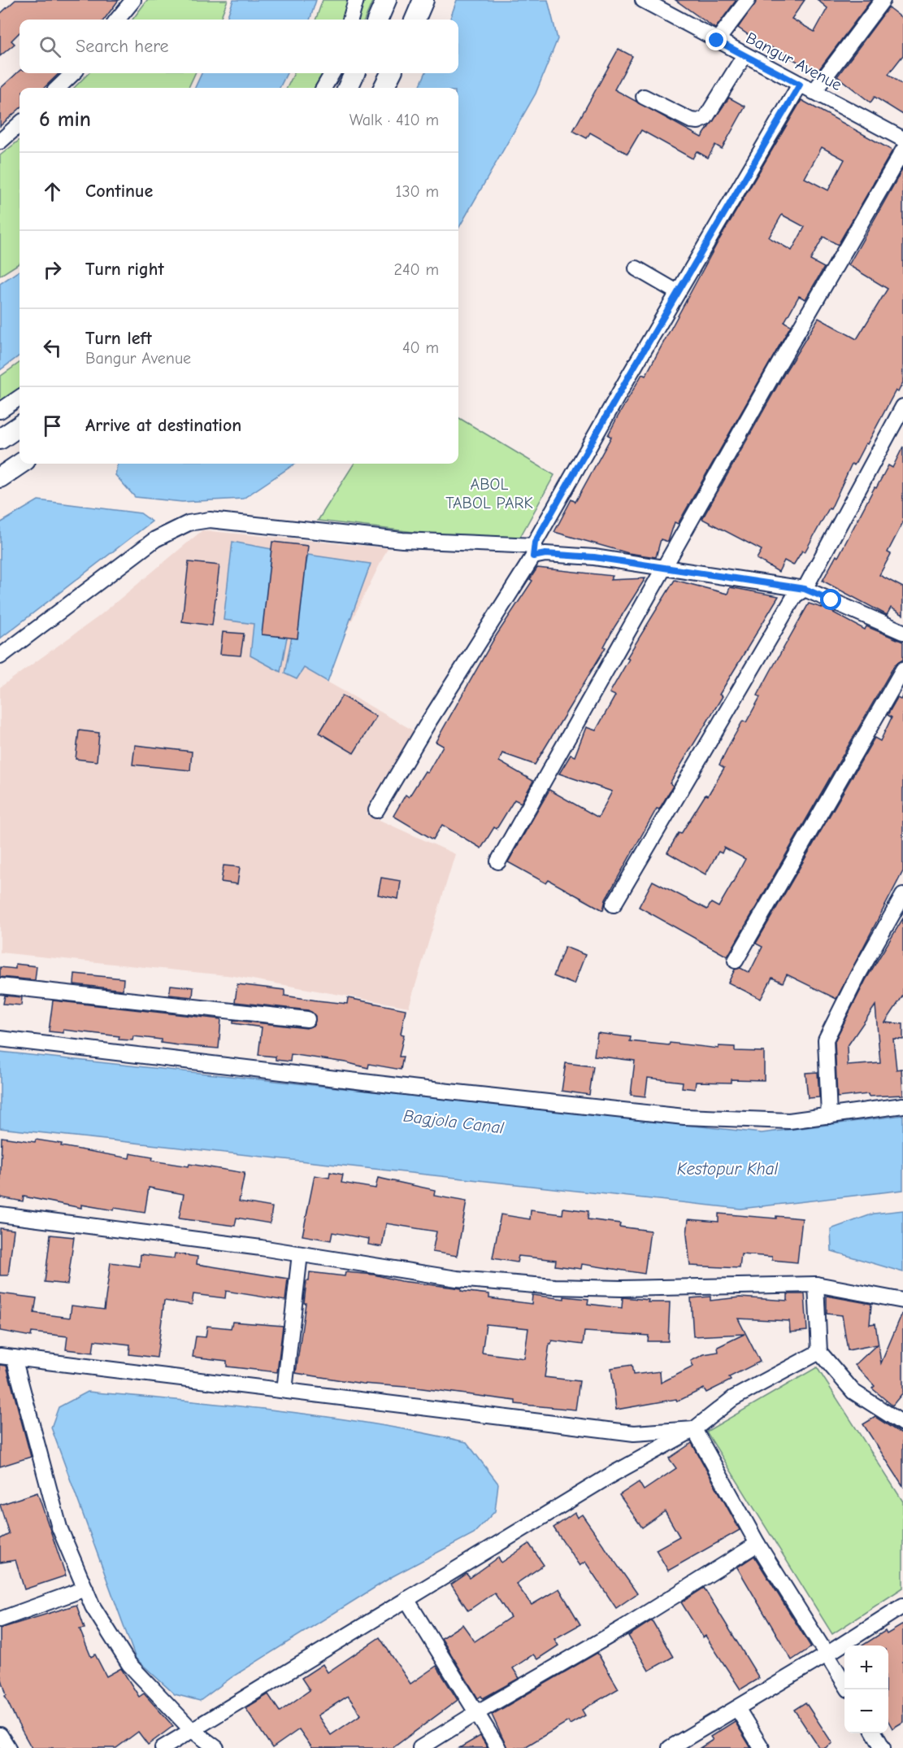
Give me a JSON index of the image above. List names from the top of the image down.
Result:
{
  "streets": {
    "street": ["Bangur Avenue"]
  },
  "water": ["Bagjola Canal", "Kestopur Khal"],
  "parks": ["ABOL TABOL PARK"],
  "page": {
    "search": "Search here",
    "heading": ["6 min", "Walk · 410 m"],
    "list": [
      ["Continue", "130 m"],
      ["Turn right", "240 m"],
      ["Turn left", "Bangur Avenue", "40 m"],
      "Arrive at destination"
    ],
    "map_buttons": ["+", "−"]
  }
}
